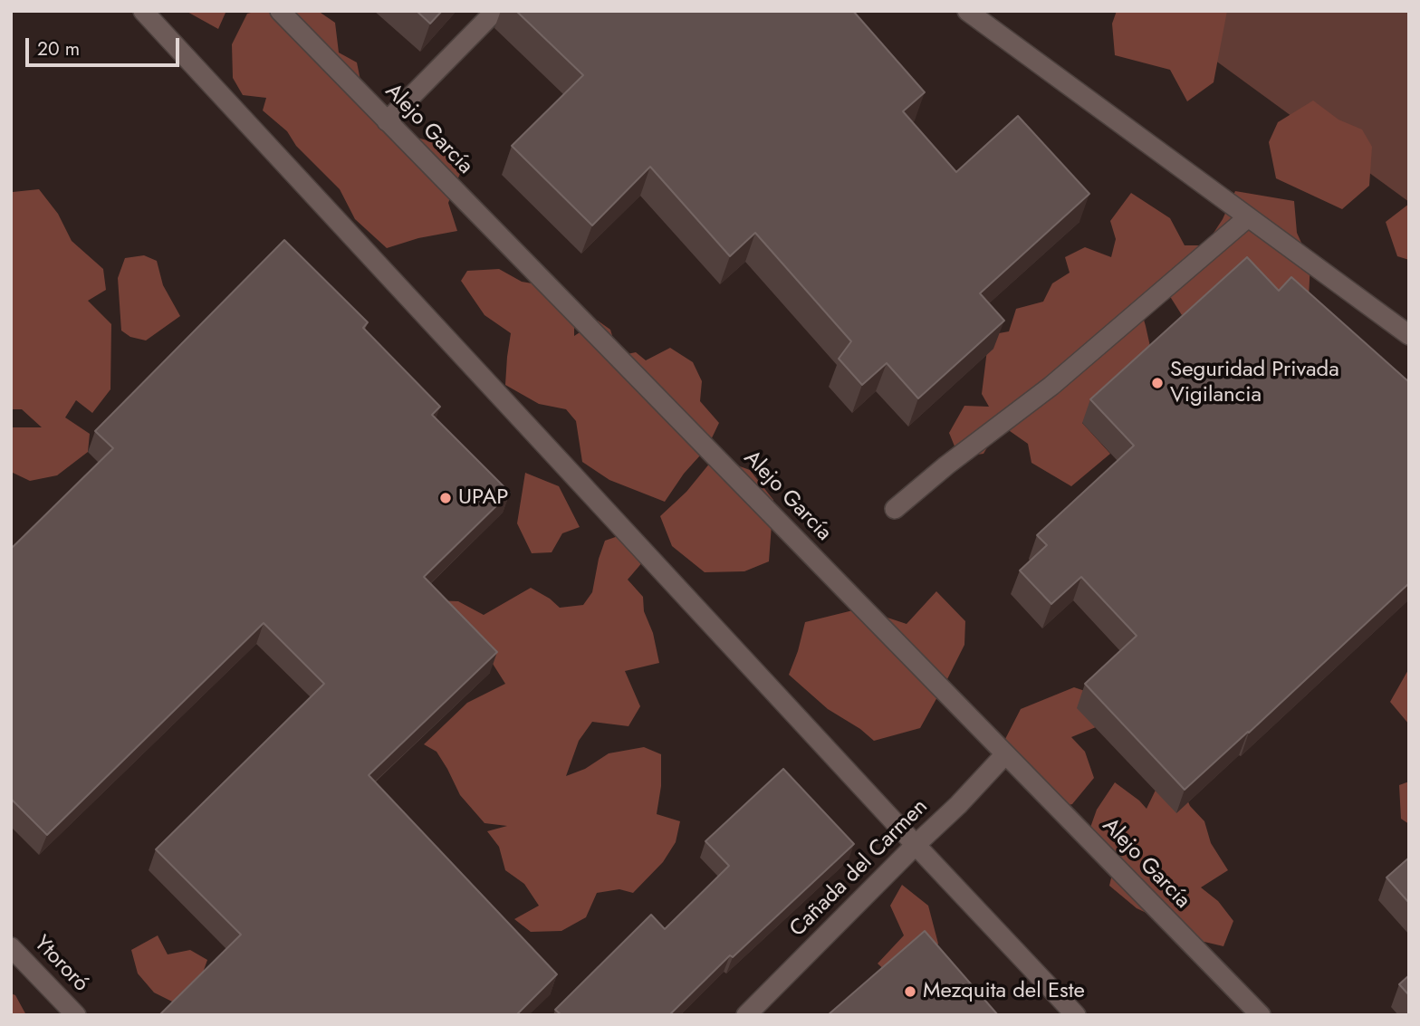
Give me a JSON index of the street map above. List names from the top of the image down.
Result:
{
  "streets": {
    "street": ["Alejo García", "Cañada del Carmen", "Ytororó"]
  },
  "crossings": [
    ["Alejo García", "Cañada del Carmen"]
  ],
  "places": ["Seguridad Privada Vigilancia", "UPAP", "Mezquita del Este"],
  "scale_bar": "20 m"
}
